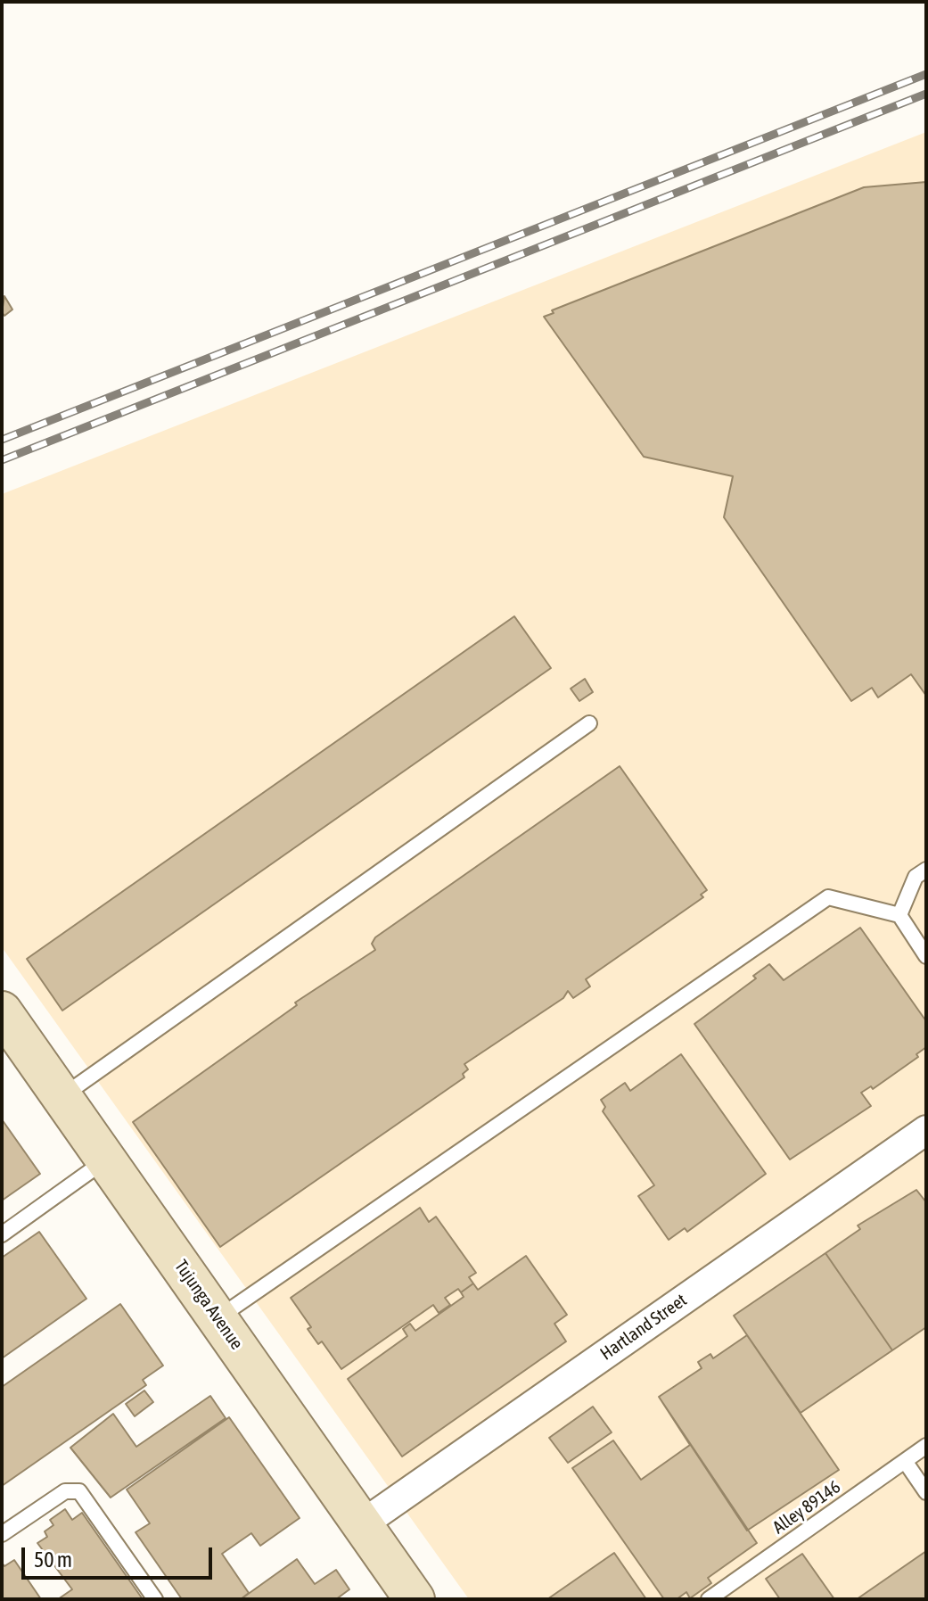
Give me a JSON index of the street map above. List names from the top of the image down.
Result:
{
  "streets": {
    "street": ["Tujunga Avenue", "Hartland Street"],
    "lane": ["Alley 89146"]
  },
  "crossings": [
    ["Tujunga Avenue", "Hartland Street"]
  ],
  "scale_bar": "50 m"
}
